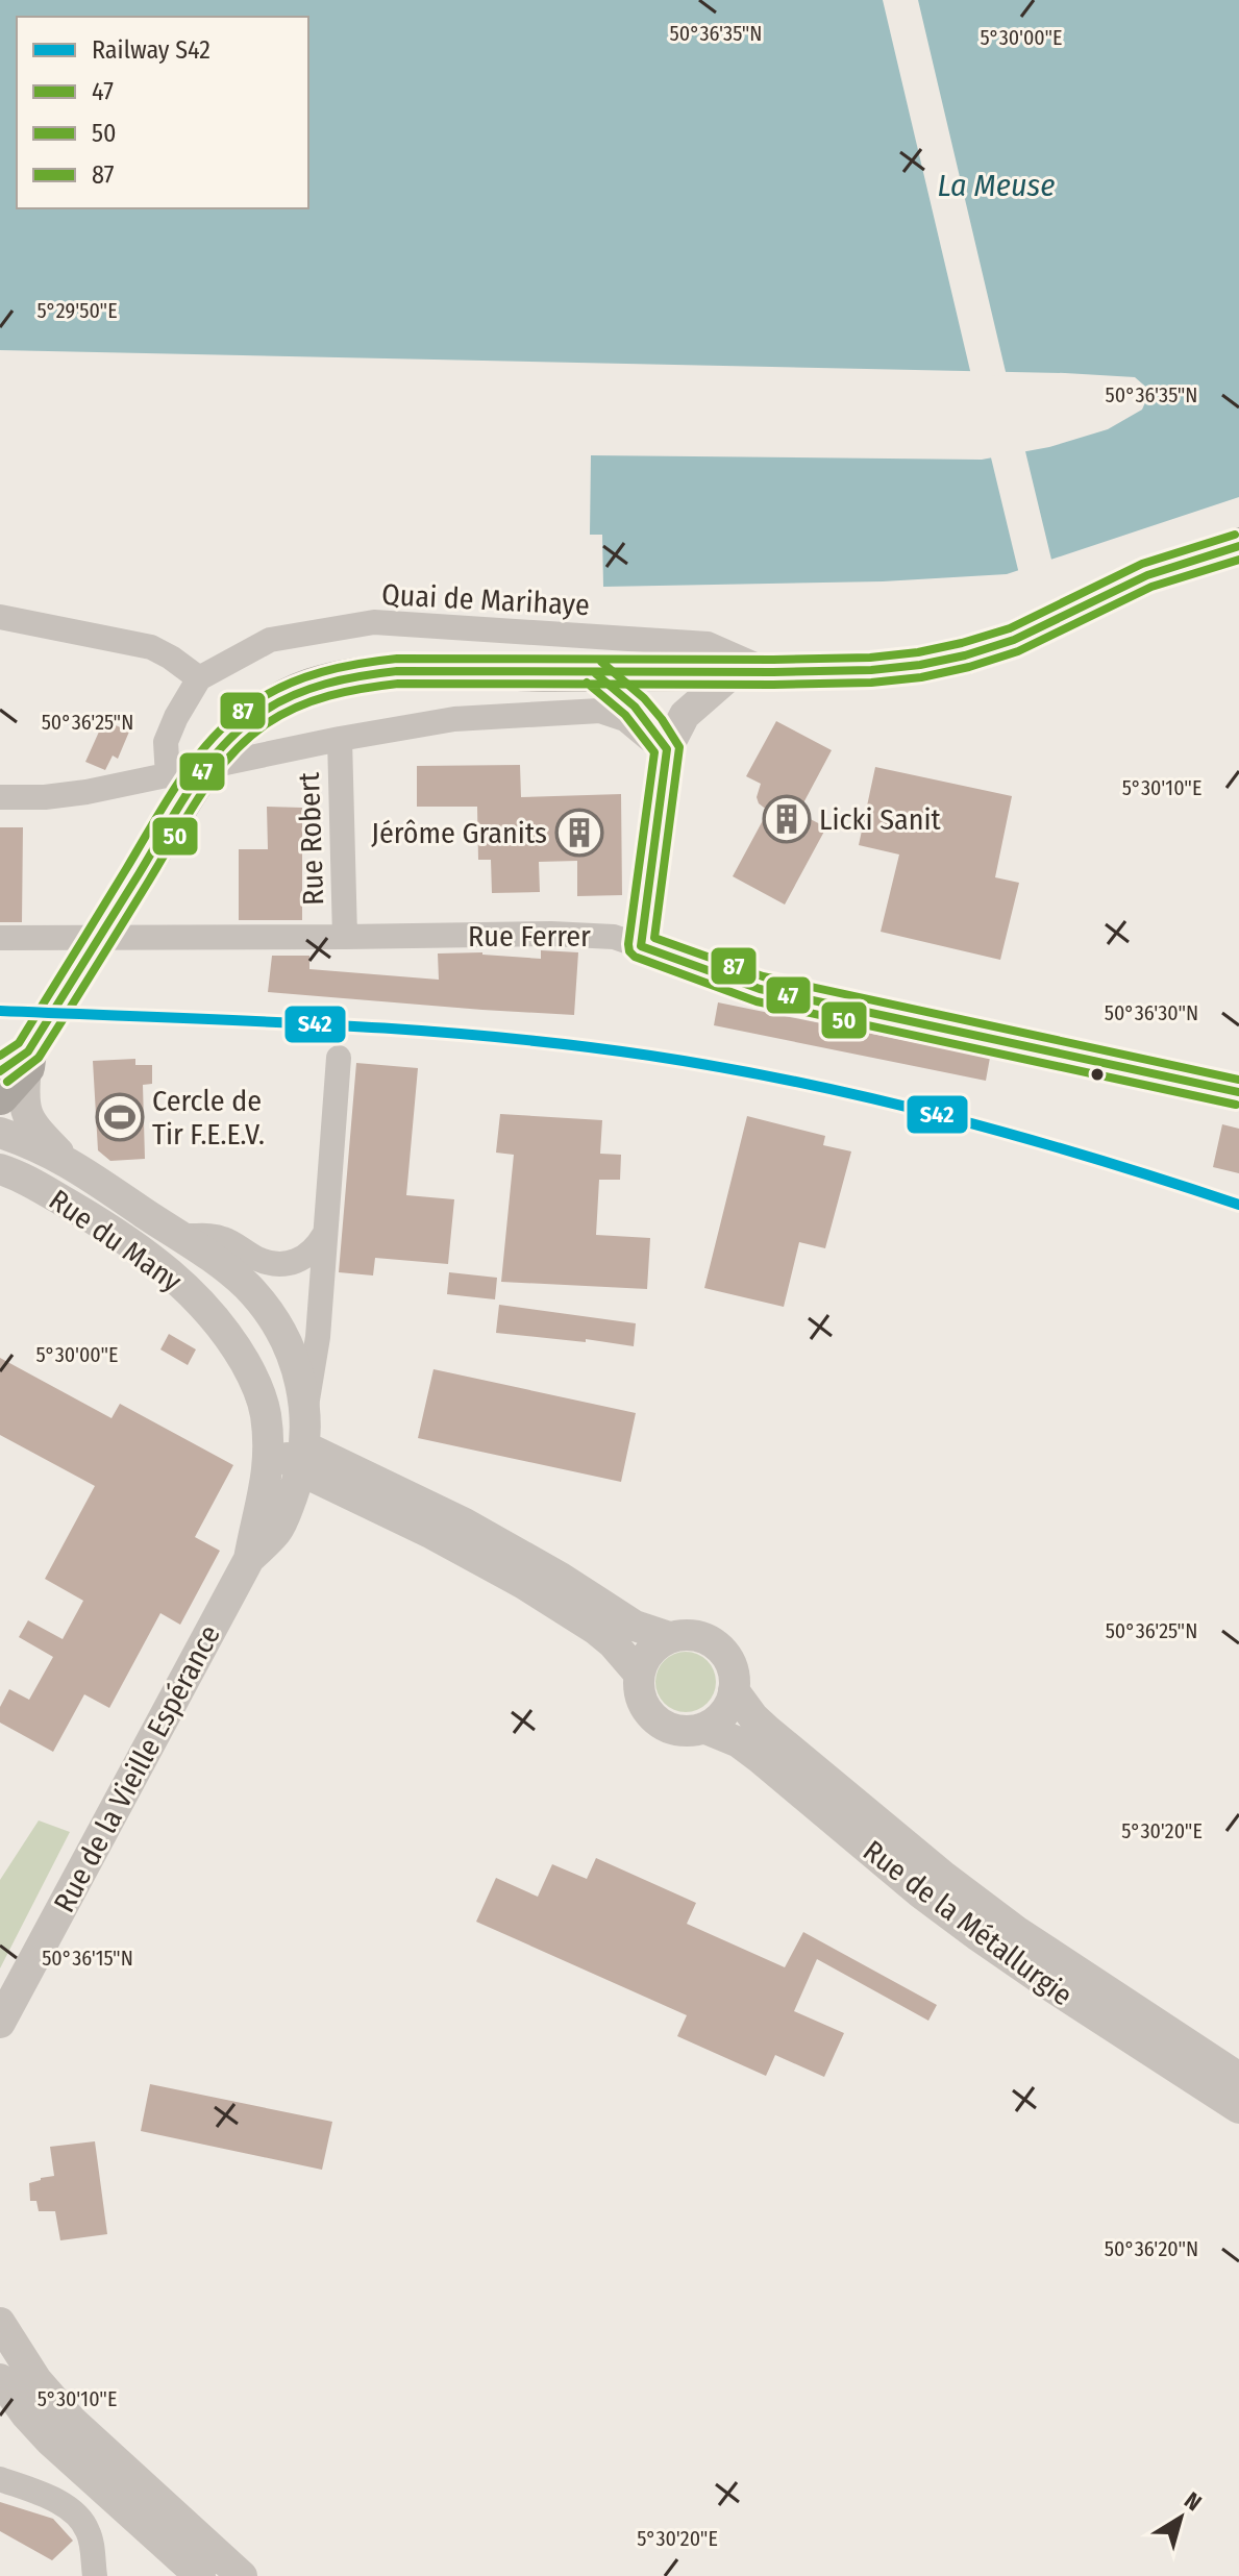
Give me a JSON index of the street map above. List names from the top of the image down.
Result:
{
  "streets": {
    "street": [
      "Quai de Marihaye",
      "Rue Robert",
      "Rue Ferrer",
      "Rue du Many",
      "Rue de la Vieille Espérance",
      "Rue de la Métallurgie"
    ]
  },
  "crossings": [
    ["Rue Robert", "Rue Ferrer"],
    ["Rue du Many", "Rue de la Vieille Espérance"],
    ["Rue de la Vieille Espérance", "Rue de la Métallurgie"]
  ],
  "water": ["La Meuse"],
  "places": {
    "building": ["Licki Sanit", "Jérôme Granits"],
    "sports": ["Cercle de Tir F.E.E.V."]
  },
  "lines": [
    "transit line 87",
    "transit line 47",
    "transit line 50",
    "rail line S42"
  ],
  "legend": [
    "Railway S42",
    "47",
    "50",
    "87"
  ],
  "north": "top right",
  "coordinates": [
    "50°36'35\"N",
    "5°30'00\"E",
    "5°29'50\"E",
    "50°36'25\"N",
    "5°30'10\"E",
    "50°36'30\"N",
    "5°30'20\"E",
    "50°36'15\"N",
    "50°36'20\"N"
  ]
}
